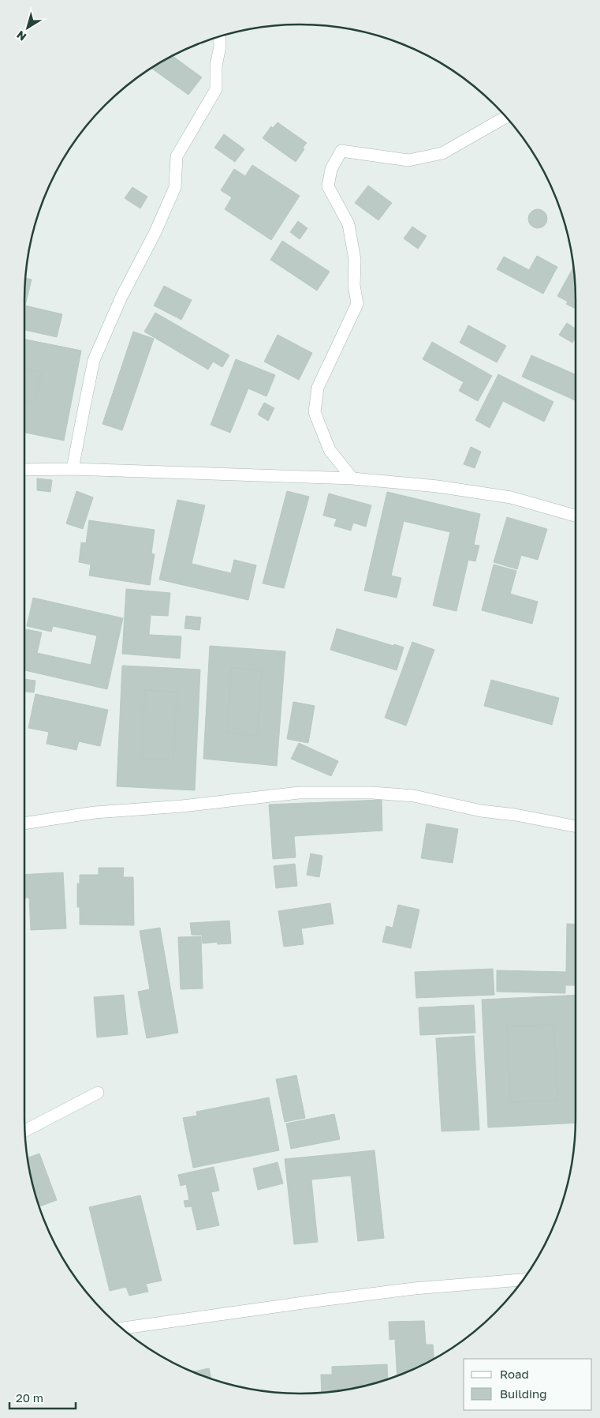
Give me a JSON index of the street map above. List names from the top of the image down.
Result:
{
  "legend": ["Road", "Building"],
  "scale_bar": "20 m",
  "north": "bottom left"
}
